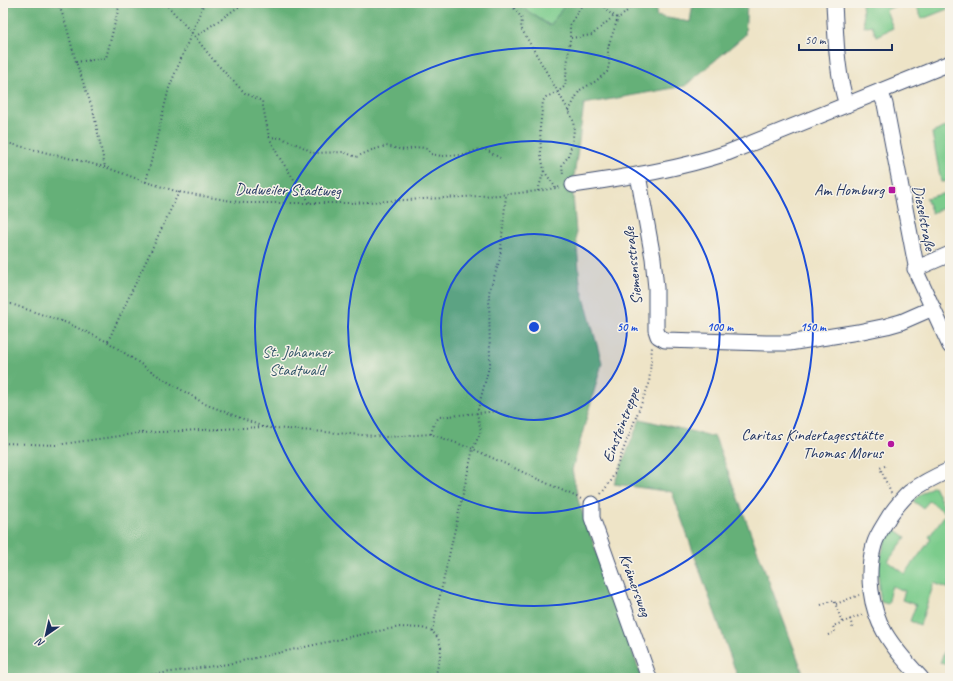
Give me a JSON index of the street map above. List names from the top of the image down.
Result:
{
  "streets": {
    "street": ["Dieselstraße", "Siemensstraße", "Krämersweg"],
    "path": ["Dudweiler Stadtweg", "Einsteintreppe"]
  },
  "crossings": [
    ["Dieselstraße", "Siemensstraße"],
    ["Einsteintreppe", "Krämersweg"]
  ],
  "parks": ["St. Johanner Stadtwald"],
  "places": {
    "transit": ["Am Homburg"],
    "other": ["Caritas Kindertagesstätte Thomas Morus"]
  },
  "scale_bar": "50 m",
  "north": "bottom left",
  "rings": ["50 m", "100 m", "150 m"]
}
